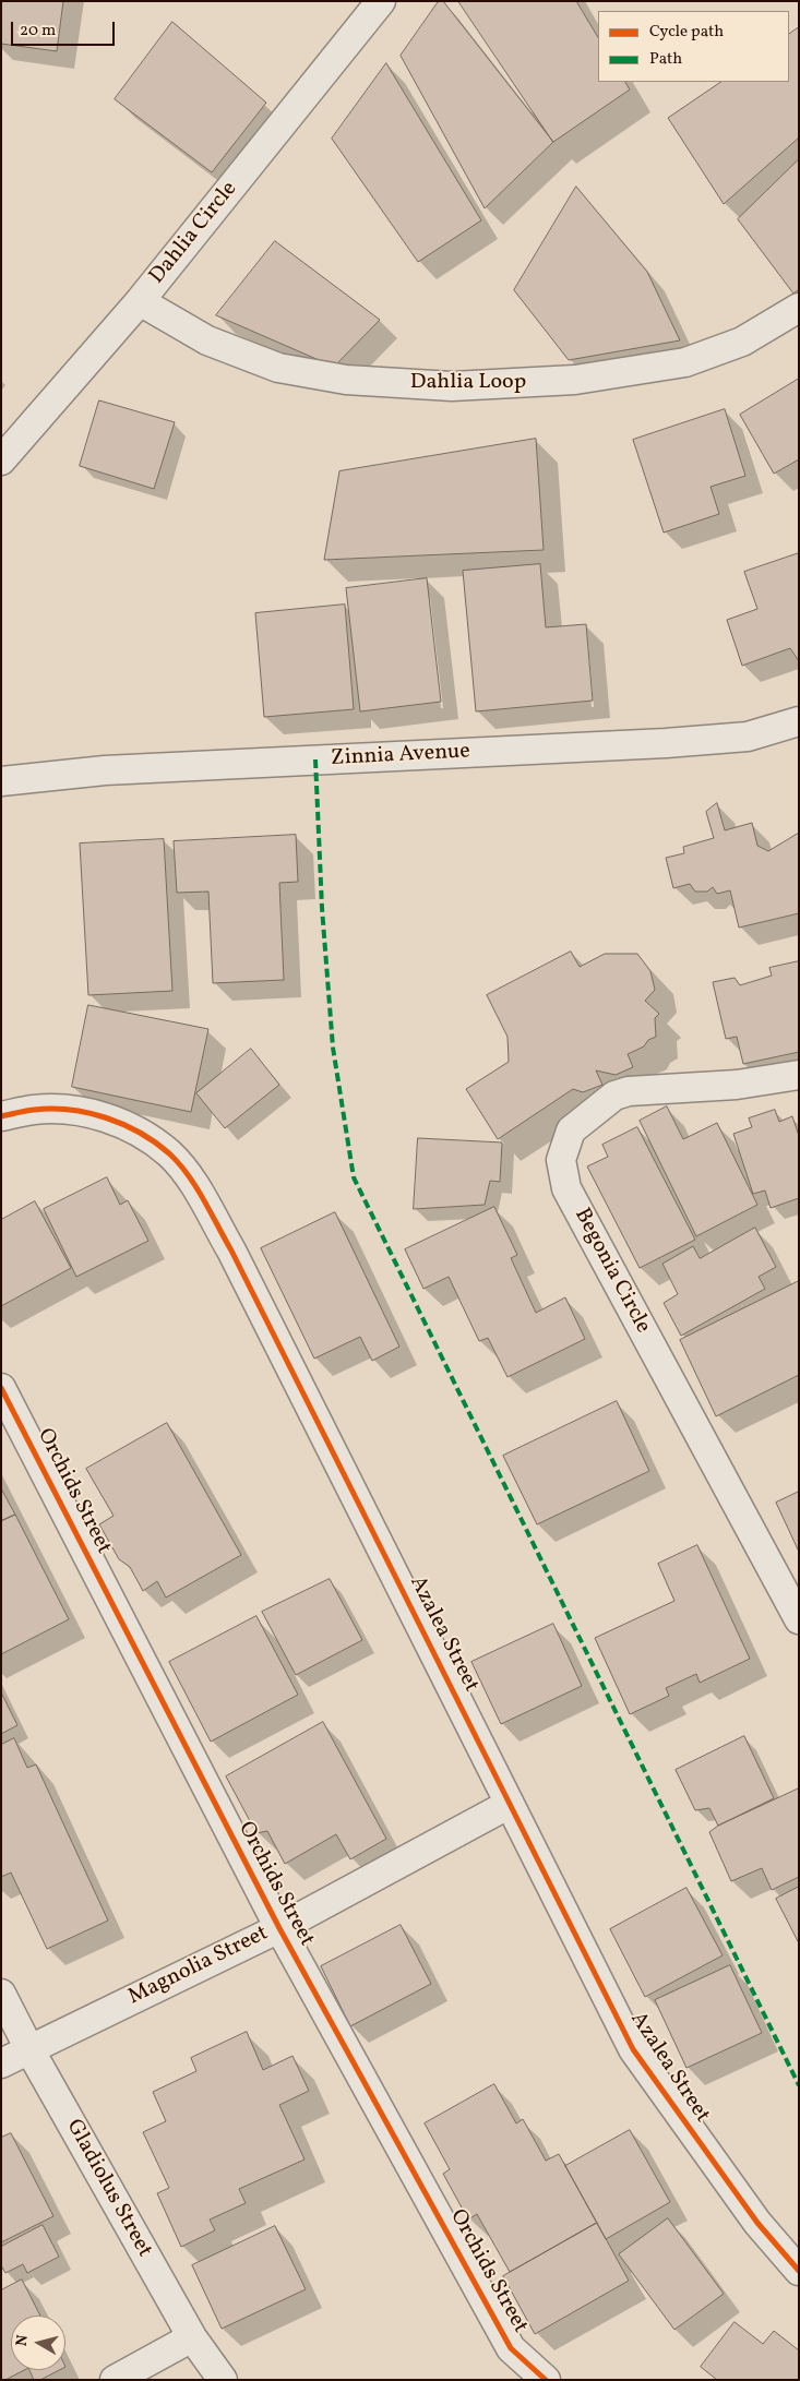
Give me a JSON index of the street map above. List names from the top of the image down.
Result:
{
  "streets": {
    "street": [
      "Dahlia Circle",
      "Dahlia Loop",
      "Zinnia Avenue",
      "Begonia Circle",
      "Orchids Street",
      "Azalea Street",
      "Magnolia Street",
      "Gladiolus Street"
    ]
  },
  "crossings": [
    ["Dahlia Circle", "Dahlia Loop"],
    ["Orchids Street", "Magnolia Street"],
    ["Azalea Street", "Magnolia Street"],
    ["Magnolia Street", "Gladiolus Street"]
  ],
  "legend": ["Cycle path", "Path"],
  "scale_bar": "20 m",
  "north": "left"
}
